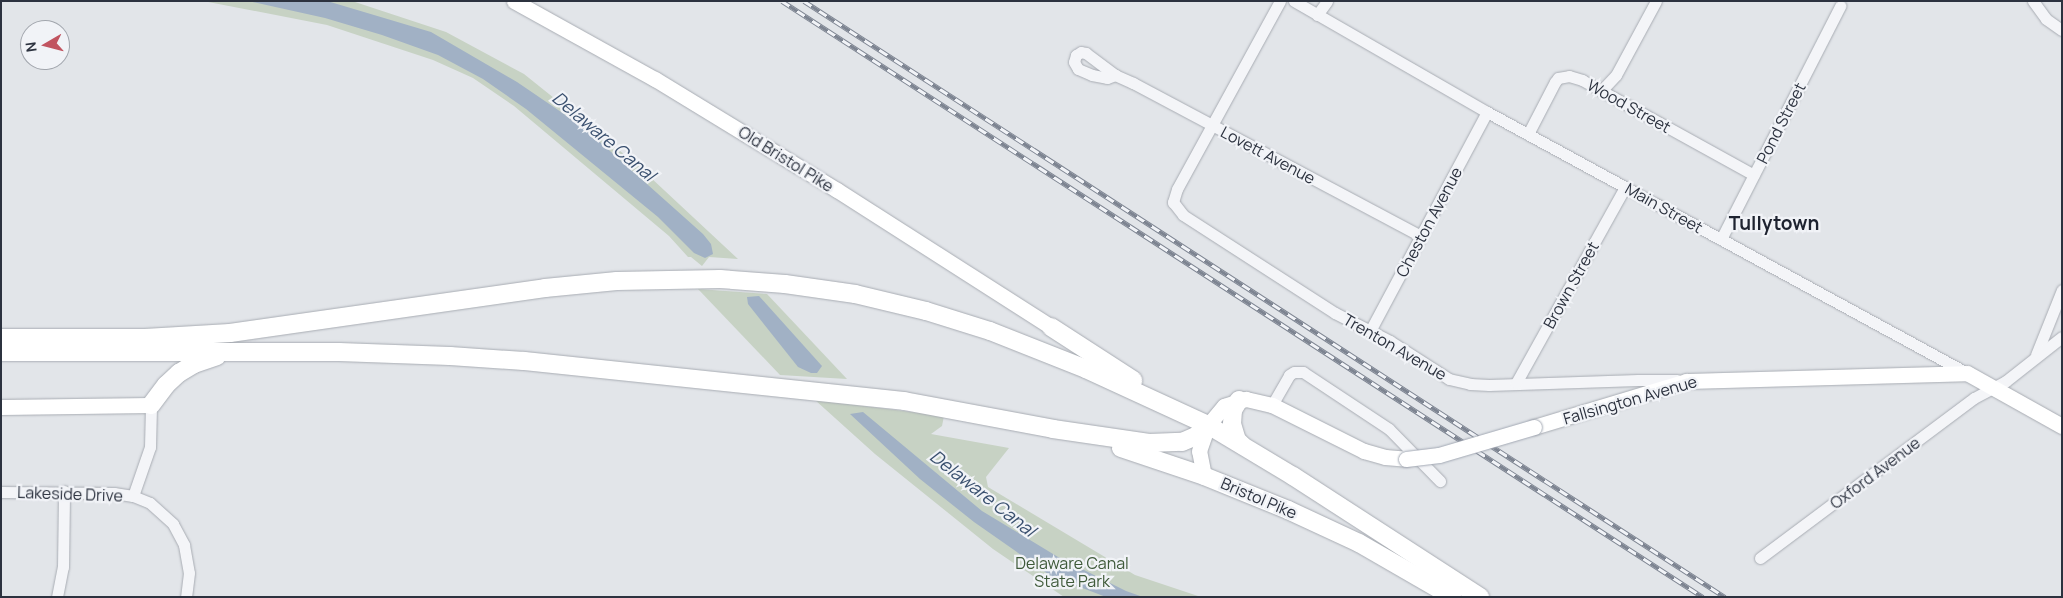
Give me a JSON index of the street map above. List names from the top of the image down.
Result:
{
  "streets": {
    "highway": ["Bristol Pike"],
    "main road": ["Old Bristol Pike", "Main Street", "Fallsington Avenue"],
    "street": [
      "Wood Street",
      "Pond Street",
      "Lovett Avenue",
      "Cheston Avenue",
      "Brown Street",
      "Trenton Avenue",
      "Oxford Avenue",
      "Lakeside Drive"
    ]
  },
  "crossings": [
    ["Wood Street", "Pond Street"],
    ["Wood Street", "Main Street"],
    ["Pond Street", "Main Street"],
    ["Lovett Avenue", "Cheston Avenue"],
    ["Lovett Avenue", "Trenton Avenue"],
    ["Main Street", "Cheston Avenue"],
    ["Main Street", "Brown Street"],
    ["Main Street", "Fallsington Avenue"],
    ["Main Street", "Oxford Avenue"],
    ["Cheston Avenue", "Trenton Avenue"],
    ["Brown Street", "Trenton Avenue"],
    ["Trenton Avenue", "Fallsington Avenue"]
  ],
  "districts": ["Tullytown"],
  "water": ["Delaware Canal"],
  "parks": ["Delaware Canal State Park"],
  "north": "left"
}
